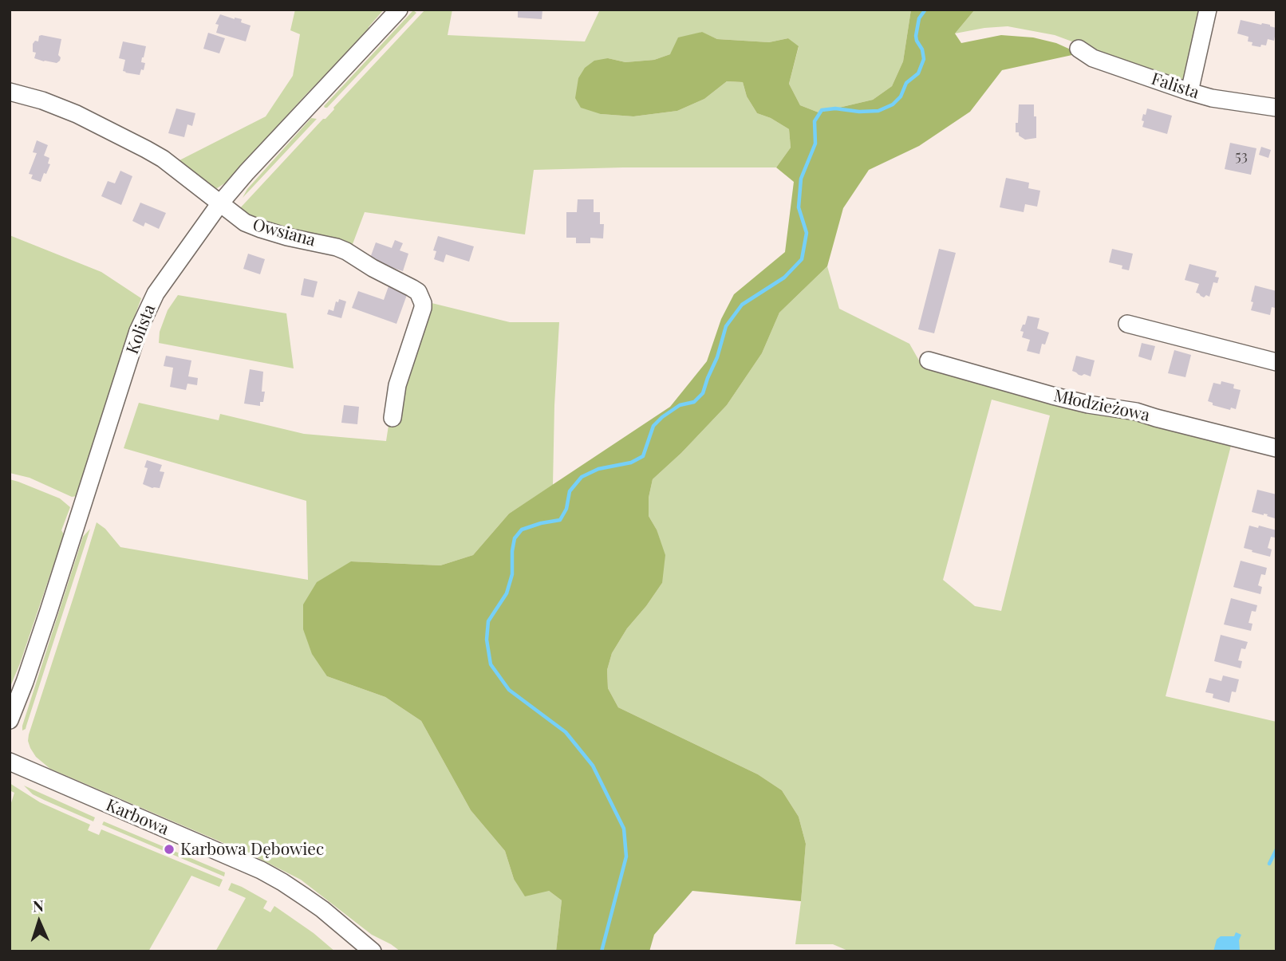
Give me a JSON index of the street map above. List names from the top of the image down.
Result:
{
  "streets": {
    "street": [
      "Falista",
      "Owsiana",
      "Kolista",
      "Młodzieżowa",
      "Karbowa"
    ]
  },
  "crossings": [
    ["Owsiana", "Kolista"]
  ],
  "places": ["Karbowa Dębowiec"],
  "house_numbers": ["53"],
  "north": "top"
}
